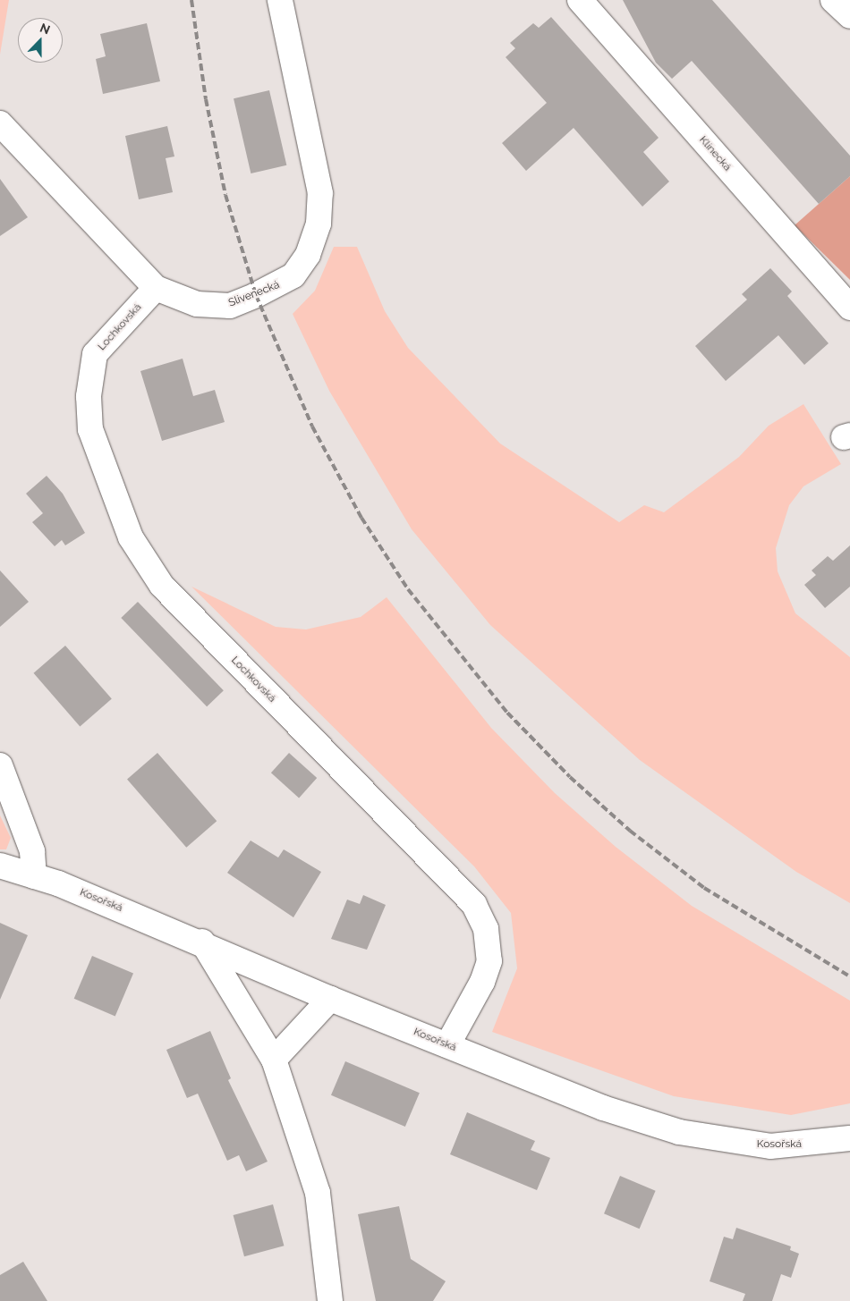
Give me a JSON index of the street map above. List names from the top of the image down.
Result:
{
  "streets": {
    "street": [
      "Klínecká",
      "Slivenecká",
      "Lochkovská",
      "Kosořská"
    ]
  },
  "crossings": [
    ["Slivenecká", "Lochkovská"],
    ["Lochkovská", "Kosořská"]
  ],
  "north": "top"
}
